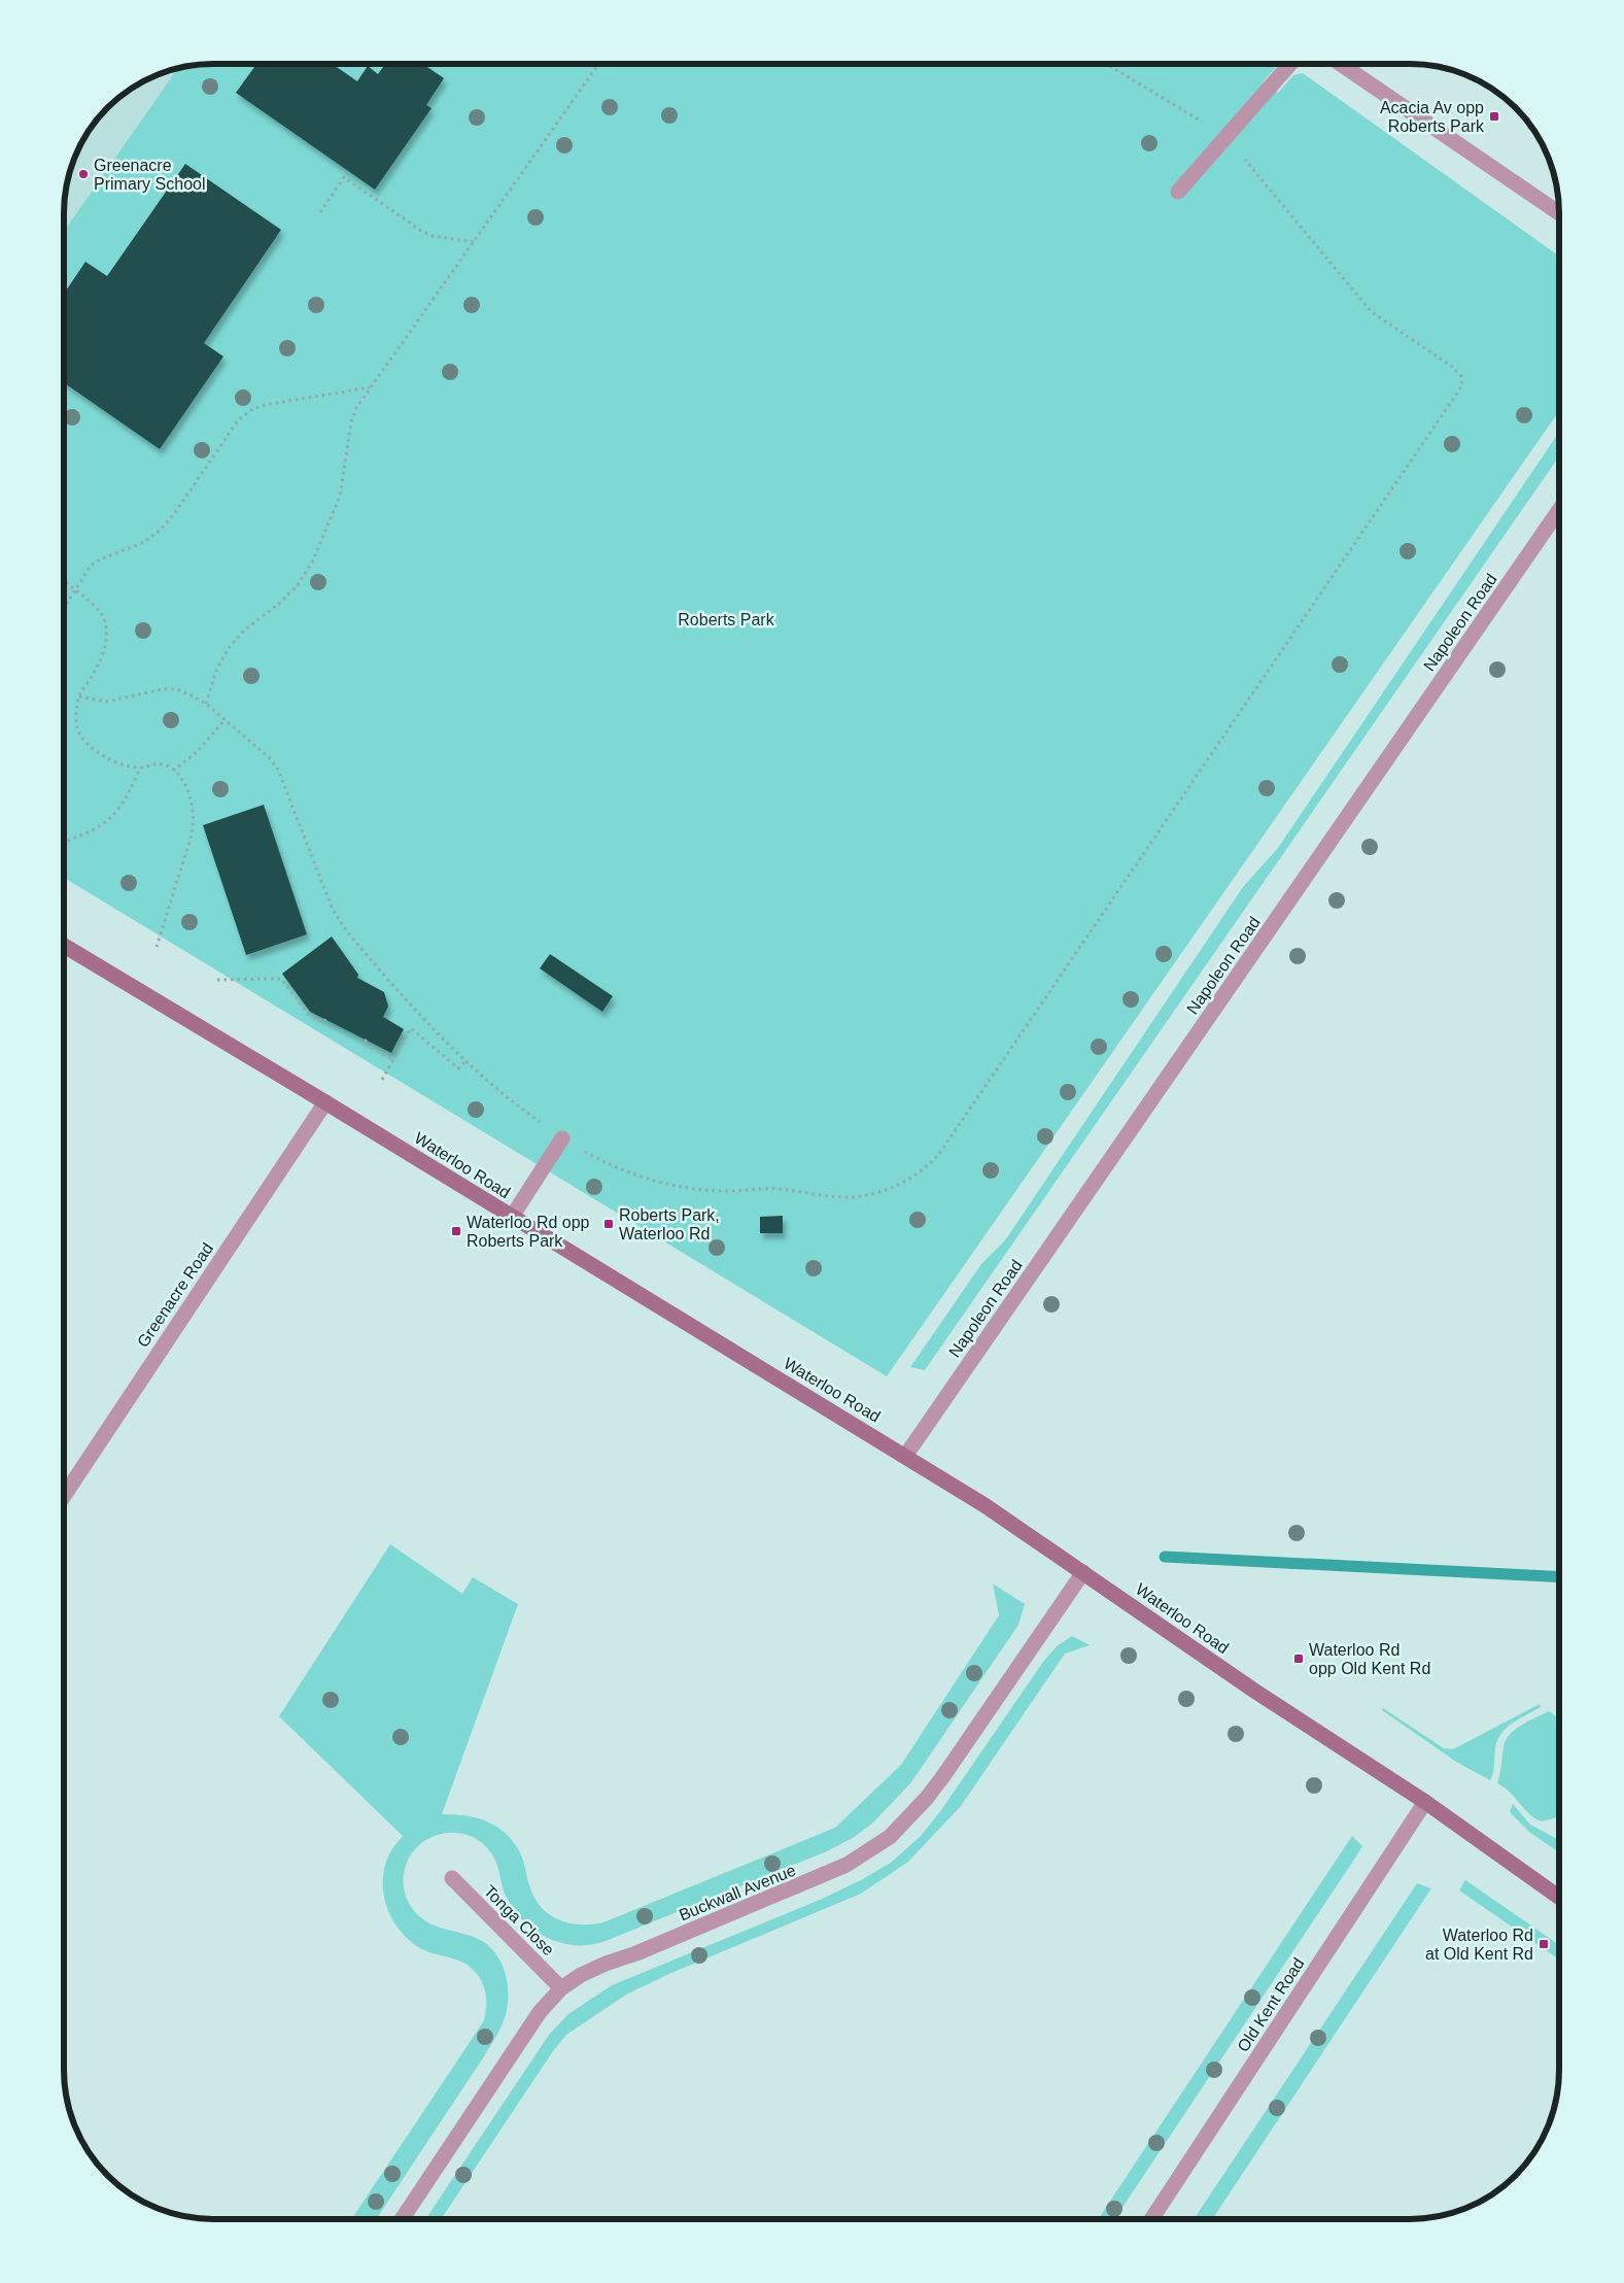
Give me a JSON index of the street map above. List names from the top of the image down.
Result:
{
  "streets": {
    "main road": ["Waterloo Road"],
    "street": [
      "Napoleon Road",
      "Greenacre Road",
      "Buckwall Avenue",
      "Tonga Close",
      "Old Kent Road"
    ]
  },
  "crossings": [
    ["Napoleon Road", "Waterloo Road"],
    ["Waterloo Road", "Greenacre Road"],
    ["Waterloo Road", "Buckwall Avenue"],
    ["Waterloo Road", "Old Kent Road"],
    ["Buckwall Avenue", "Tonga Close"]
  ],
  "parks": ["Roberts Park"],
  "places": {
    "transit": [
      "Acacia Av opp Roberts Park",
      "Roberts Park, Waterloo Rd",
      "Waterloo Rd opp Roberts Park",
      "Waterloo Rd opp Old Kent Rd",
      "Waterloo Rd at Old Kent Rd"
    ],
    "other": ["Greenacre Primary School"]
  }
}
